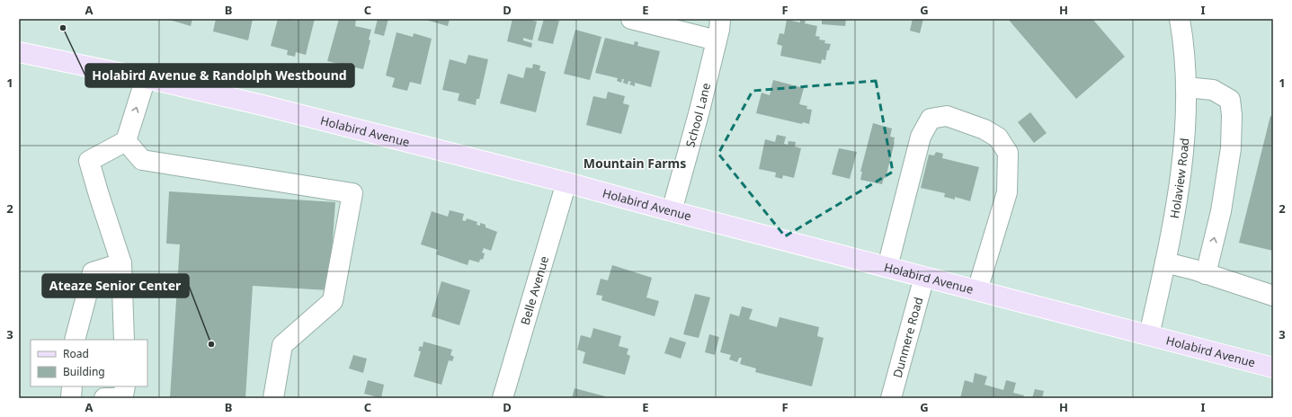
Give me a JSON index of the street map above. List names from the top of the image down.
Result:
{
  "streets": {
    "main road": ["Holabird Avenue"],
    "street": [
      "School Lane",
      "Holaview Road",
      "Belle Avenue",
      "Dunmere Road"
    ]
  },
  "crossings": [
    ["School Lane", "Holabird Avenue"],
    ["Holabird Avenue", "Holaview Road"],
    ["Holabird Avenue", "Belle Avenue"],
    ["Holabird Avenue", "Dunmere Road"]
  ],
  "districts": ["Mountain Farms"],
  "places": ["Holabird Avenue & Randolph Westbound", "Ateaze Senior Center"],
  "legend": ["Road", "Building"],
  "grid": {
    "columns": [
      "A",
      "B",
      "C",
      "D",
      "E",
      "F",
      "G",
      "H",
      "I"
    ],
    "rows": ["1", "2", "3"]
  }
}
